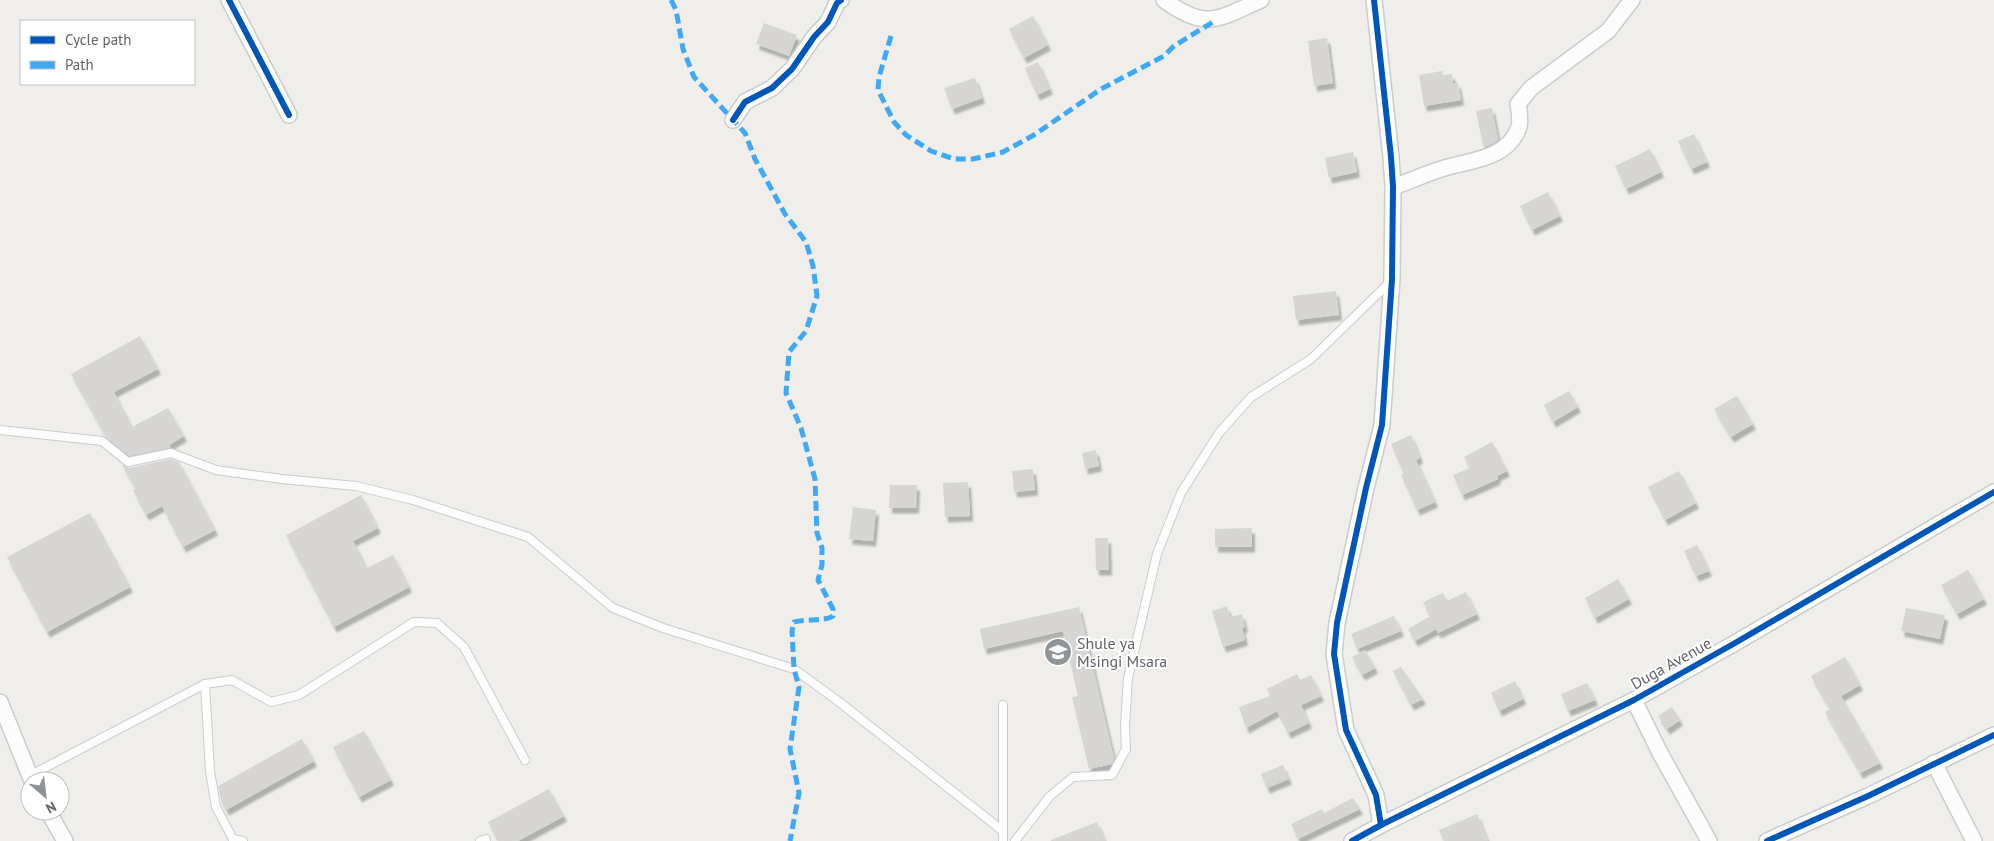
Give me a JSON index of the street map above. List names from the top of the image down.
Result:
{
  "streets": {
    "street": ["Duga Avenue"]
  },
  "places": {
    "school or university": ["Shule ya Msingi Msara"]
  },
  "legend": ["Cycle path", "Path"],
  "north": "bottom right"
}
